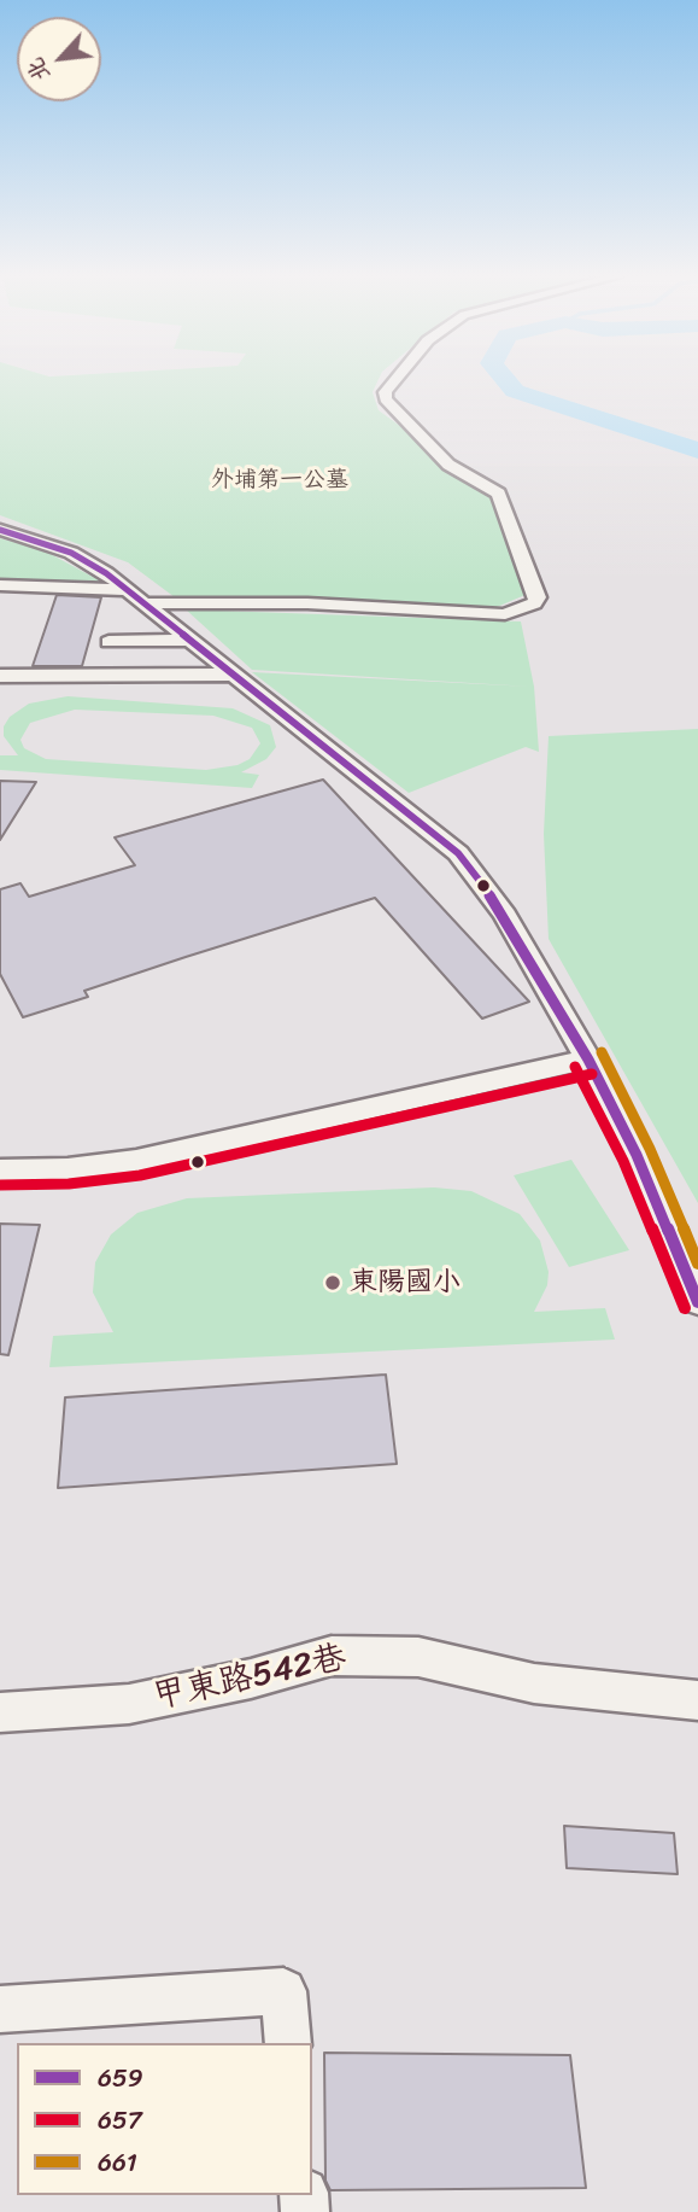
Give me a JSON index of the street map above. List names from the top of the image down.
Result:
{
  "streets": {
    "street": ["甲東路542巷"]
  },
  "parks": ["外埔第一公墓"],
  "places": ["東陽國小"],
  "lines": ["transit line 659", "transit line 661", "transit line 657"],
  "legend": ["659", "657", "661"],
  "north": "bottom left"
}
